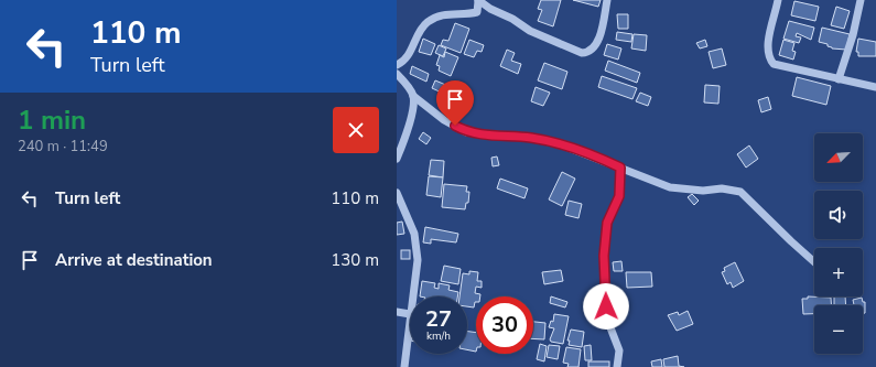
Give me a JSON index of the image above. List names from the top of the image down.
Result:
{
  "north": "bottom left",
  "page": {
    "turn": ["110 m", "Turn left"],
    "heading": ["1 min", "240 m · 11:49"],
    "map_buttons": ["+", "−"],
    "list": [
      {
        "name": "Turn left",
        "value": "110 m"
      },
      {
        "name": "Arrive at destination",
        "value": "130 m"
      }
    ],
    "speed": "27 km/h",
    "limit": "30"
  }
}
